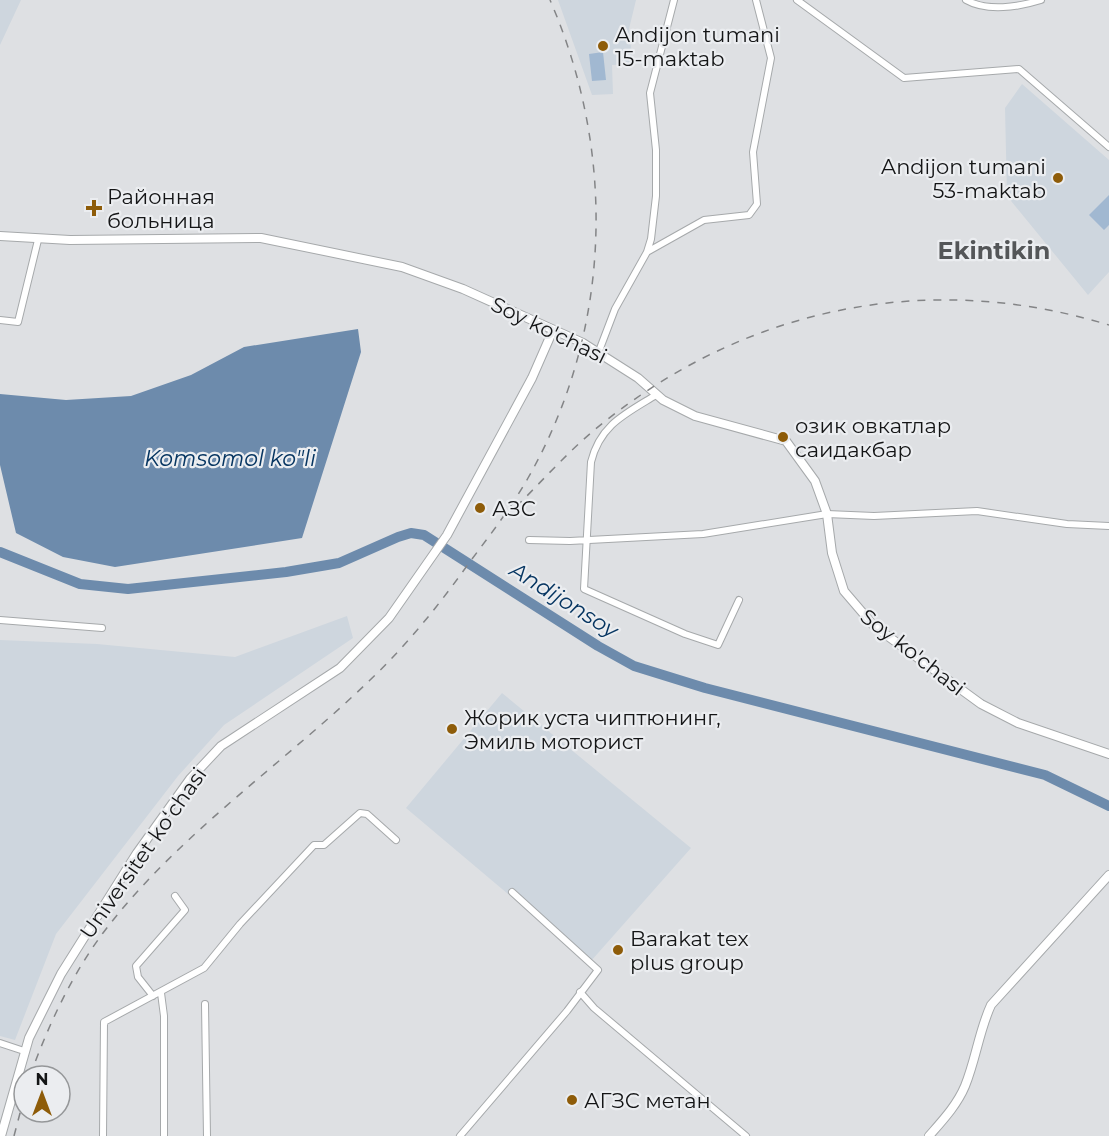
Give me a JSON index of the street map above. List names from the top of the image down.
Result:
{
  "streets": {
    "main road": ["Soy ko'chasi", "Universitet kо‘chasi"]
  },
  "crossings": [
    ["Soy ko'chasi", "Universitet kо‘chasi"]
  ],
  "districts": ["Ekintikin"],
  "water": ["Komsomol ko\"li", "Andijonsoy"],
  "places": {
    "other": [
      "Andijon tumani 15-maktab",
      "Andijon tumani 53-maktab",
      "озик овкатлар саидакбар",
      "АЗС",
      "Жорик уста чиптюнинг, Эмиль моторист",
      "Barakat tex plus group",
      "АГЗС метан"
    ],
    "health": ["Районная больница"]
  },
  "north": "top"
}
